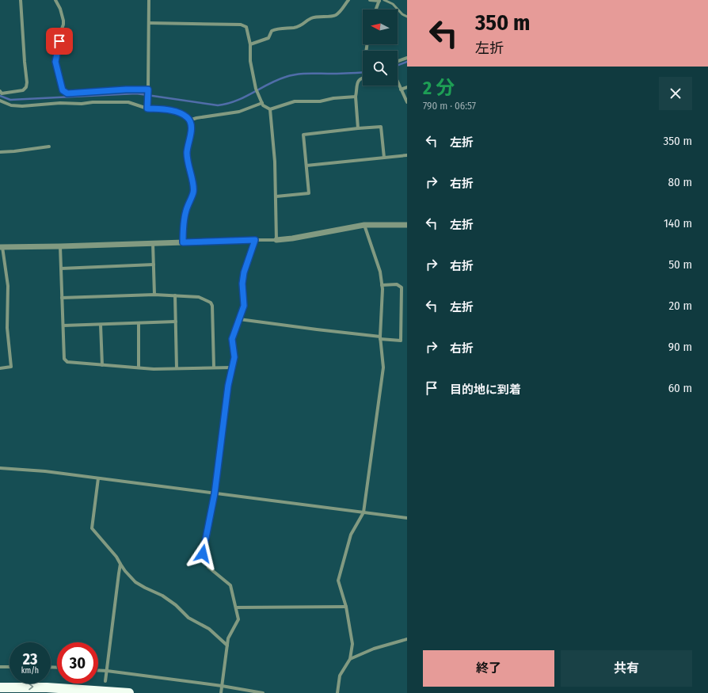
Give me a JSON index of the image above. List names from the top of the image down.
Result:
{
  "north": "left",
  "page": {
    "turn": ["350 m", "左折"],
    "heading": ["2 分", "790 m · 06:57"],
    "list": [
      {
        "name": "左折",
        "value": "350 m"
      },
      {
        "name": "右折",
        "value": "80 m"
      },
      {
        "name": "左折",
        "value": "140 m"
      },
      {
        "name": "右折",
        "value": "50 m"
      },
      {
        "name": "左折",
        "value": "20 m"
      },
      {
        "name": "右折",
        "value": "90 m"
      },
      {
        "name": "目的地に到着",
        "value": "60 m"
      }
    ],
    "speed": "23 km/h",
    "limit": "30",
    "buttons": ["終了", "共有"]
  }
}
